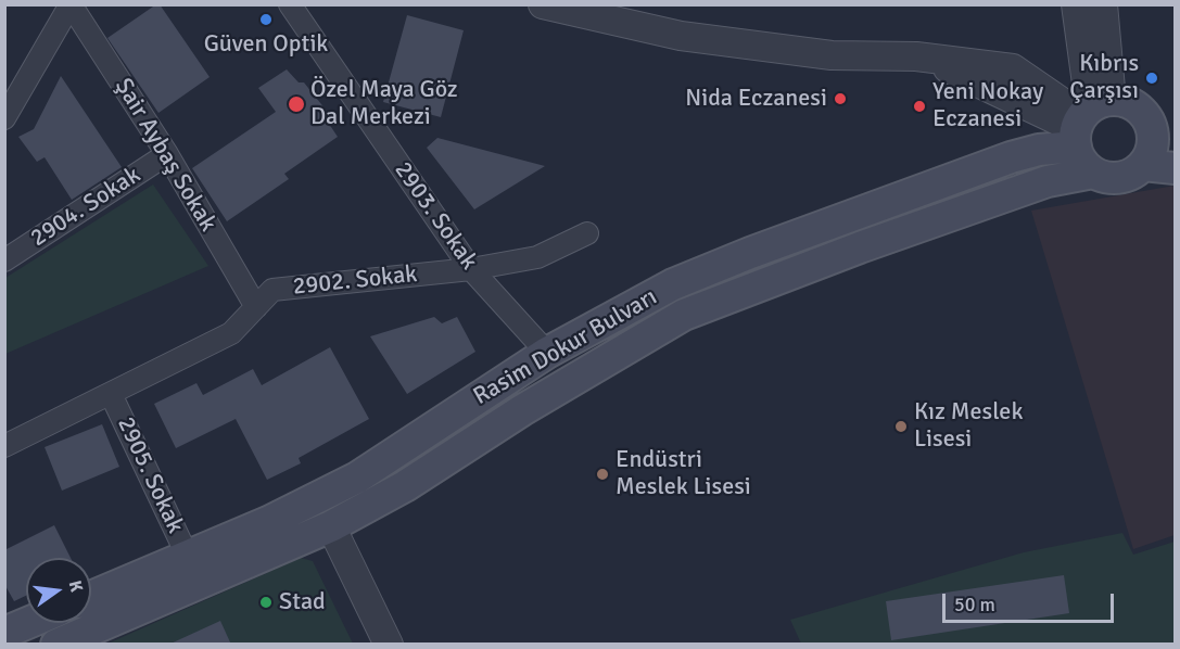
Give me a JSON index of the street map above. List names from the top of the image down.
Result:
{
  "streets": {
    "main road": ["Rasim Dokur Bulvarı"],
    "street": [
      "Şair Aybaş Sokak",
      "2904. Sokak",
      "2903. Sokak",
      "2902. Sokak",
      "2905. Sokak"
    ]
  },
  "crossings": [
    ["Şair Aybaş Sokak", "2904. Sokak"],
    ["Şair Aybaş Sokak", "2902. Sokak"],
    ["2903. Sokak", "2902. Sokak"],
    ["2903. Sokak", "Rasim Dokur Bulvarı"],
    ["2902. Sokak", "2905. Sokak"],
    ["Rasim Dokur Bulvarı", "2905. Sokak"]
  ],
  "places": [
    "Güven Optik",
    "Kıbrıs Çarşısı",
    "Nida Eczanesi",
    "Özel Maya Göz Dal Merkezi",
    "Yeni Nokay Eczanesi",
    "Kız Meslek Lisesi",
    "Endüstri Meslek Lisesi",
    "Stad"
  ],
  "scale_bar": "50 m",
  "north": "right"
}
